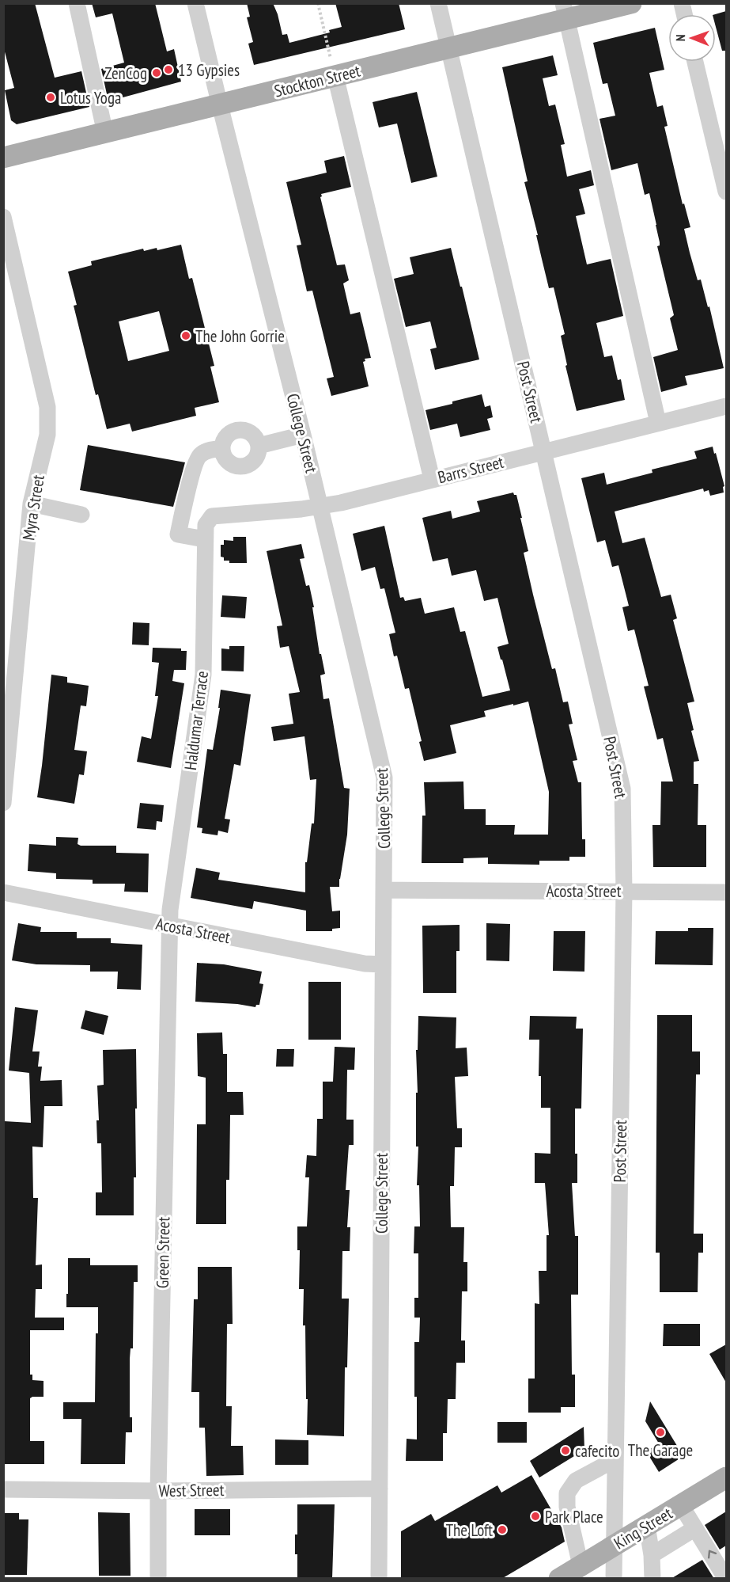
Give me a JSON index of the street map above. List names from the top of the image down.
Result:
{
  "streets": {
    "main road": ["Stockton Street", "King Street"],
    "street": [
      "Post Street",
      "College Street",
      "Barrs Street",
      "Myra Street",
      "Haldumar Terrace",
      "Acosta Street",
      "Green Street",
      "West Street"
    ]
  },
  "crossings": [
    ["Stockton Street", "Post Street"],
    ["Stockton Street", "College Street"],
    ["Post Street", "Barrs Street"],
    ["Post Street", "Acosta Street"],
    ["Post Street", "King Street"],
    ["College Street", "Barrs Street"],
    ["College Street", "Acosta Street"],
    ["College Street", "West Street"],
    ["Barrs Street", "Haldumar Terrace"],
    ["Haldumar Terrace", "Acosta Street"],
    ["Haldumar Terrace", "Green Street"],
    ["Acosta Street", "Green Street"],
    ["Green Street", "West Street"]
  ],
  "places": [
    "13 Gypsies",
    "ZenCog",
    "Lotus Yoga",
    "The John Gorrie",
    "The Garage",
    "cafecito",
    "Park Place",
    "The Loft"
  ],
  "north": "left"
}
